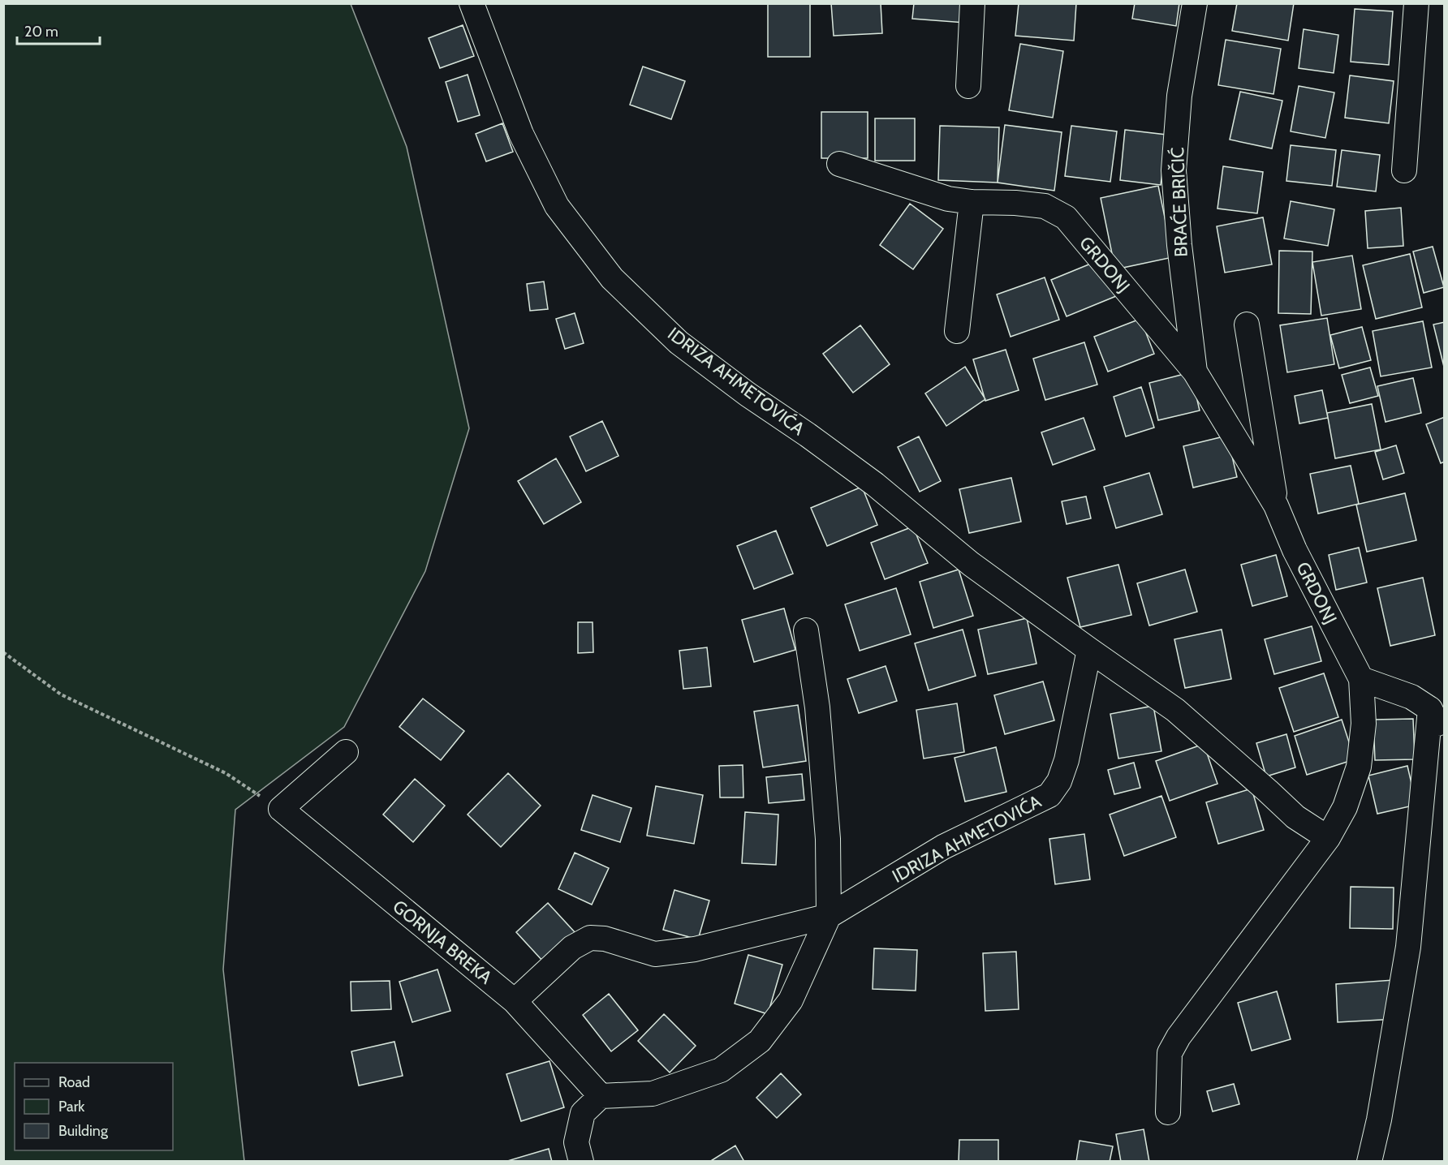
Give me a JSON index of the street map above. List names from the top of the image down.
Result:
{
  "streets": {
    "street": [
      "BRAĆE BRIČIĆ",
      "GRDONJ",
      "IDRIZA AHMETOVIĆA",
      "GORNJA BREKA"
    ]
  },
  "crossings": [
    ["BRAĆE BRIČIĆ", "GRDONJ"],
    ["IDRIZA AHMETOVIĆA", "GORNJA BREKA"]
  ],
  "legend": ["Road", "Park", "Building"],
  "scale_bar": "20 m"
}
